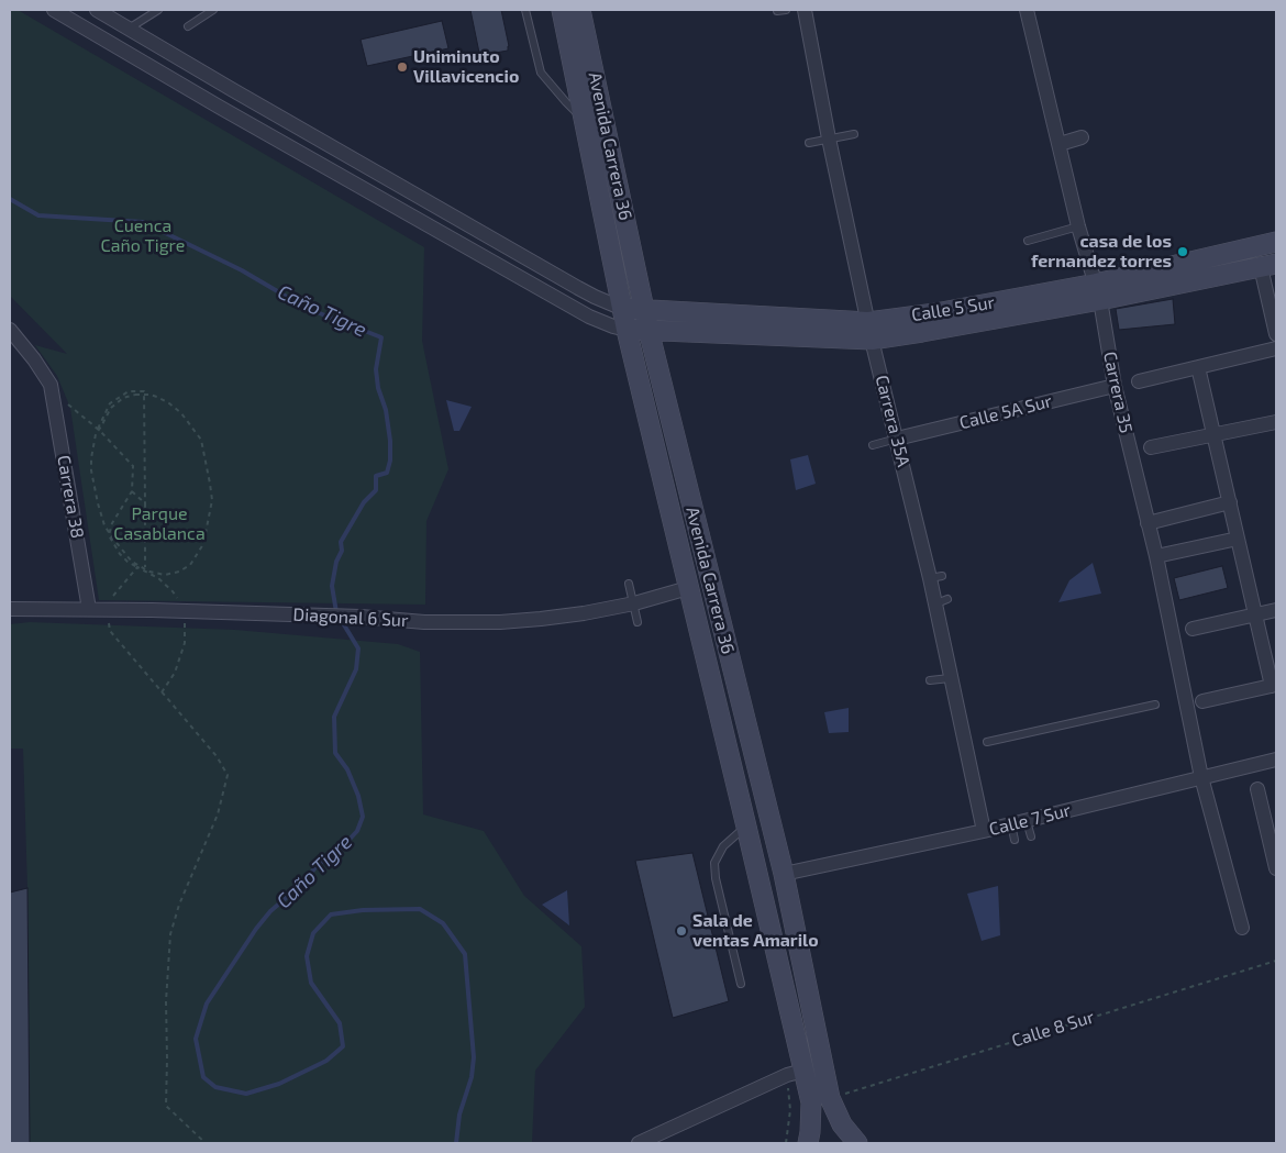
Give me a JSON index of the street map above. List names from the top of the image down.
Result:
{
  "streets": {
    "main road": ["Avenida Carrera 36", "Calle 5 Sur"],
    "street": [
      "Carrera 35",
      "Calle 5A Sur",
      "Carrera 35A",
      "Carrera 38",
      "Diagonal 6 Sur",
      "Calle 7 Sur"
    ],
    "path": ["Calle 8 Sur"]
  },
  "crossings": [
    ["Avenida Carrera 36", "Calle 5 Sur"],
    ["Avenida Carrera 36", "Diagonal 6 Sur"],
    ["Avenida Carrera 36", "Calle 7 Sur"],
    ["Avenida Carrera 36", "Calle 8 Sur"],
    ["Calle 5 Sur", "Carrera 35"],
    ["Calle 5 Sur", "Carrera 35A"],
    ["Carrera 35", "Calle 5A Sur"],
    ["Carrera 35", "Calle 7 Sur"],
    ["Calle 5A Sur", "Carrera 35A"],
    ["Carrera 35A", "Calle 7 Sur"],
    ["Carrera 38", "Diagonal 6 Sur"]
  ],
  "water": ["Caño Tigre"],
  "parks": ["Cuenca Caño Tigre", "Parque Casablanca"],
  "places": ["Uniminuto Villavicencio", "casa de los fernandez torres", "Sala de ventas Amarilo"]
}
